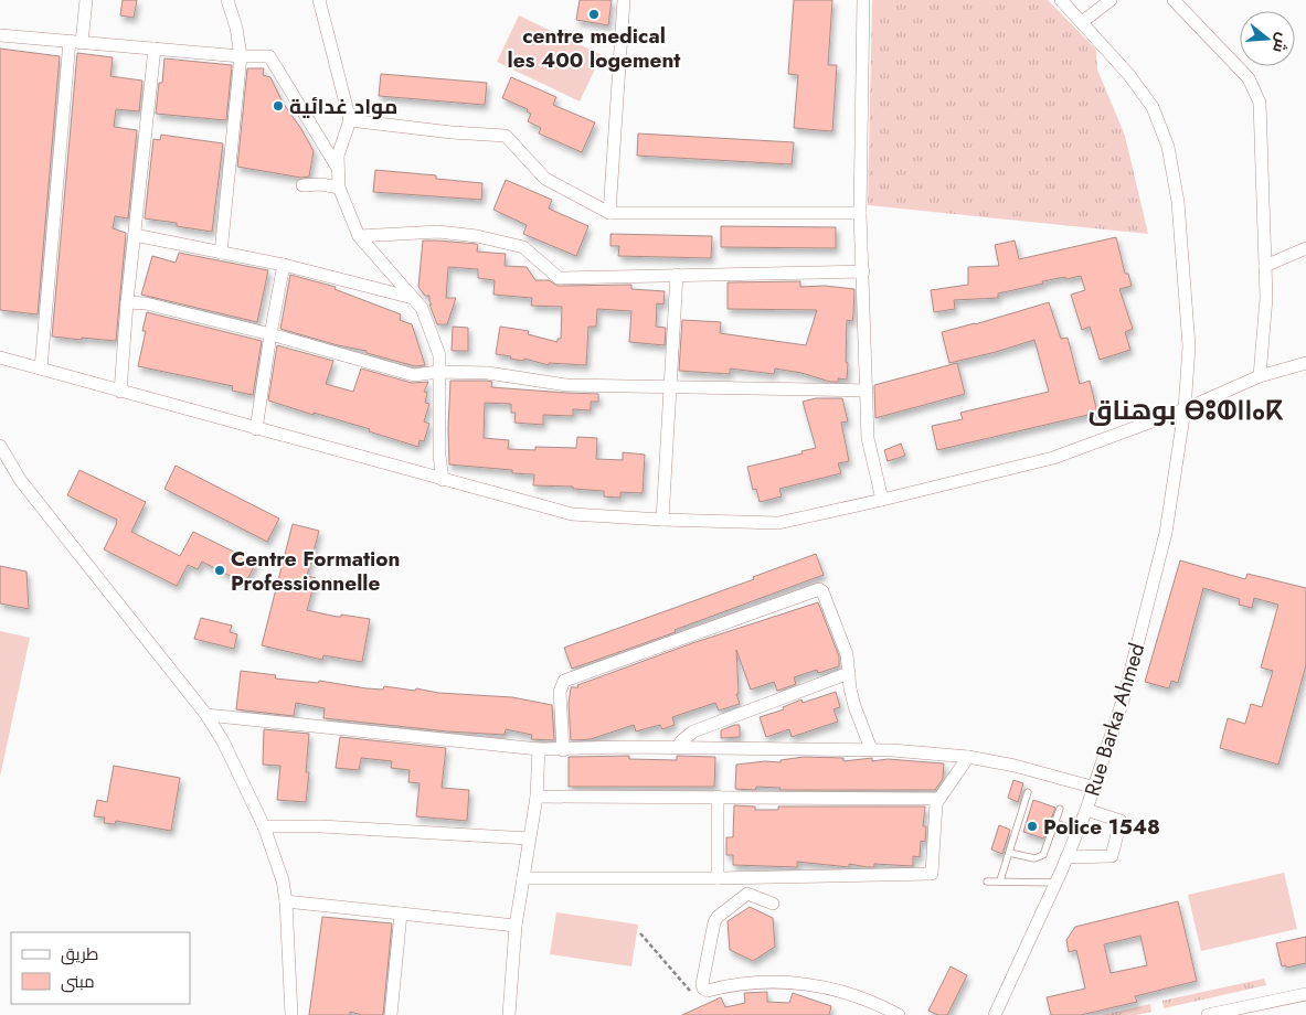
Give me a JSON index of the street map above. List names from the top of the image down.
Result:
{
  "streets": {
    "street": ["Rue Barka Ahmed"]
  },
  "districts": ["بوهناق ⴱⵓⵀⵏⵏⴰⴽ"],
  "places": [
    "centre medical les 400 logement",
    "مواد غدائية",
    "Centre Formation Professionnelle",
    "Police 1548"
  ],
  "legend": ["طريق", "مبنى"],
  "north": "right"
}
